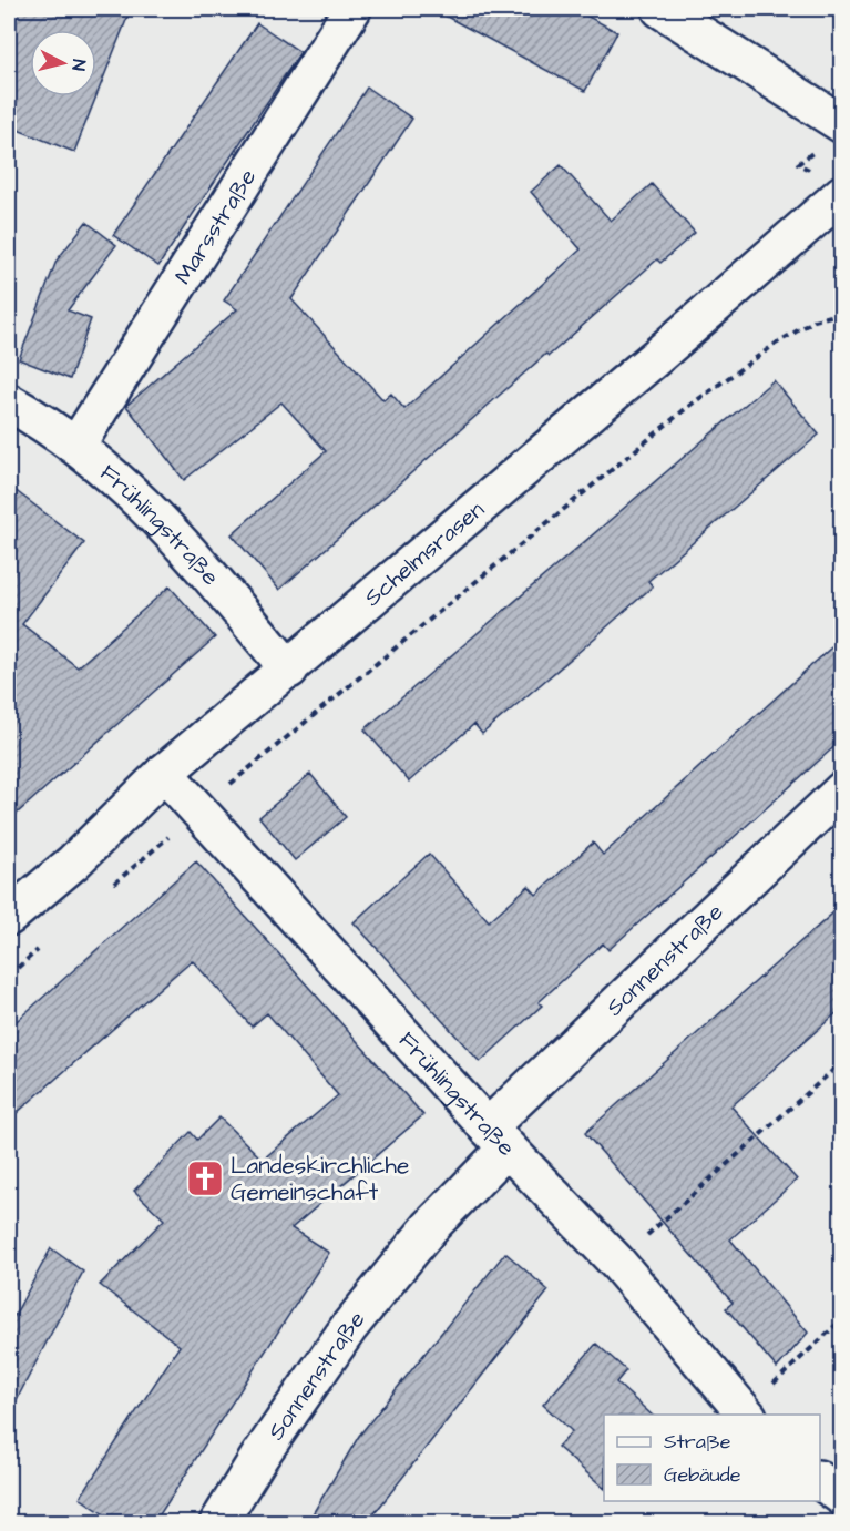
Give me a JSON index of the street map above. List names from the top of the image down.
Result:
{
  "streets": {
    "street": [
      "Marsstraße",
      "Frühlingstraße",
      "Schelmsrasen",
      "Sonnenstraße"
    ]
  },
  "crossings": [
    ["Marsstraße", "Frühlingstraße"],
    ["Frühlingstraße", "Schelmsrasen"],
    ["Frühlingstraße", "Sonnenstraße"]
  ],
  "places": {
    "church": ["Landeskirchliche Gemeinschaft"]
  },
  "legend": ["Straße", "Gebäude"],
  "north": "right"
}
